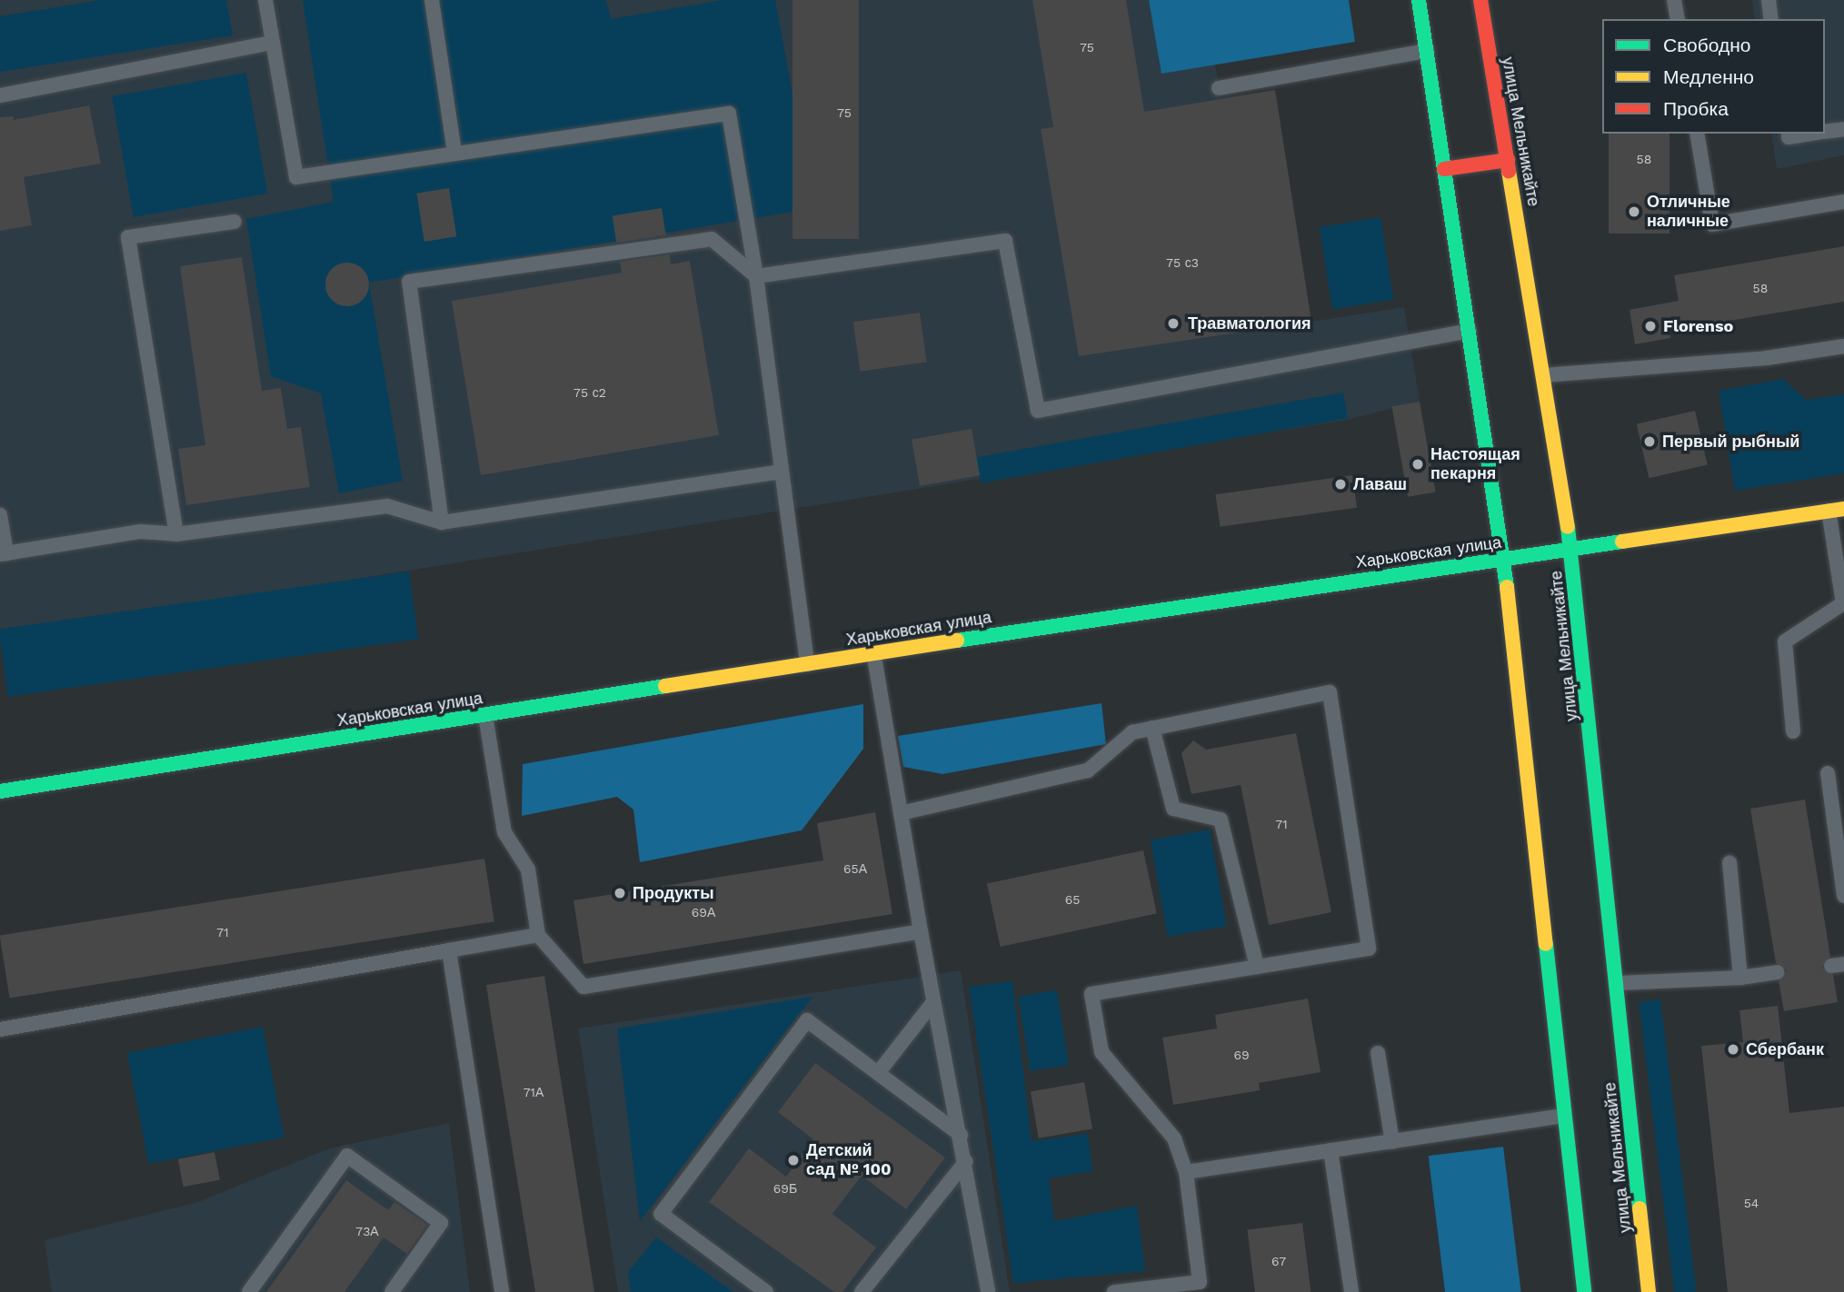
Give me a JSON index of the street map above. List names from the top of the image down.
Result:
{
  "streets": {
    "main road": ["улица Мельникайте", "Харьковская улица"]
  },
  "crossings": [
    ["улица Мельникайте", "Харьковская улица"]
  ],
  "places": [
    "Отличные наличные",
    "Травматология",
    "Florenso",
    "Первый рыбный",
    "Настоящая пекарня",
    "Лаваш",
    "Продукты",
    "Сбербанк",
    "Детский сад № 100"
  ],
  "house_numbers": [
    "75",
    "75",
    "58",
    "75 с3",
    "58",
    "75 с2",
    "71",
    "65А",
    "65",
    "69А",
    "71",
    "69",
    "71А",
    "69Б",
    "54",
    "73А",
    "67"
  ],
  "legend": ["Свободно", "Медленно", "Пробка"]
}
